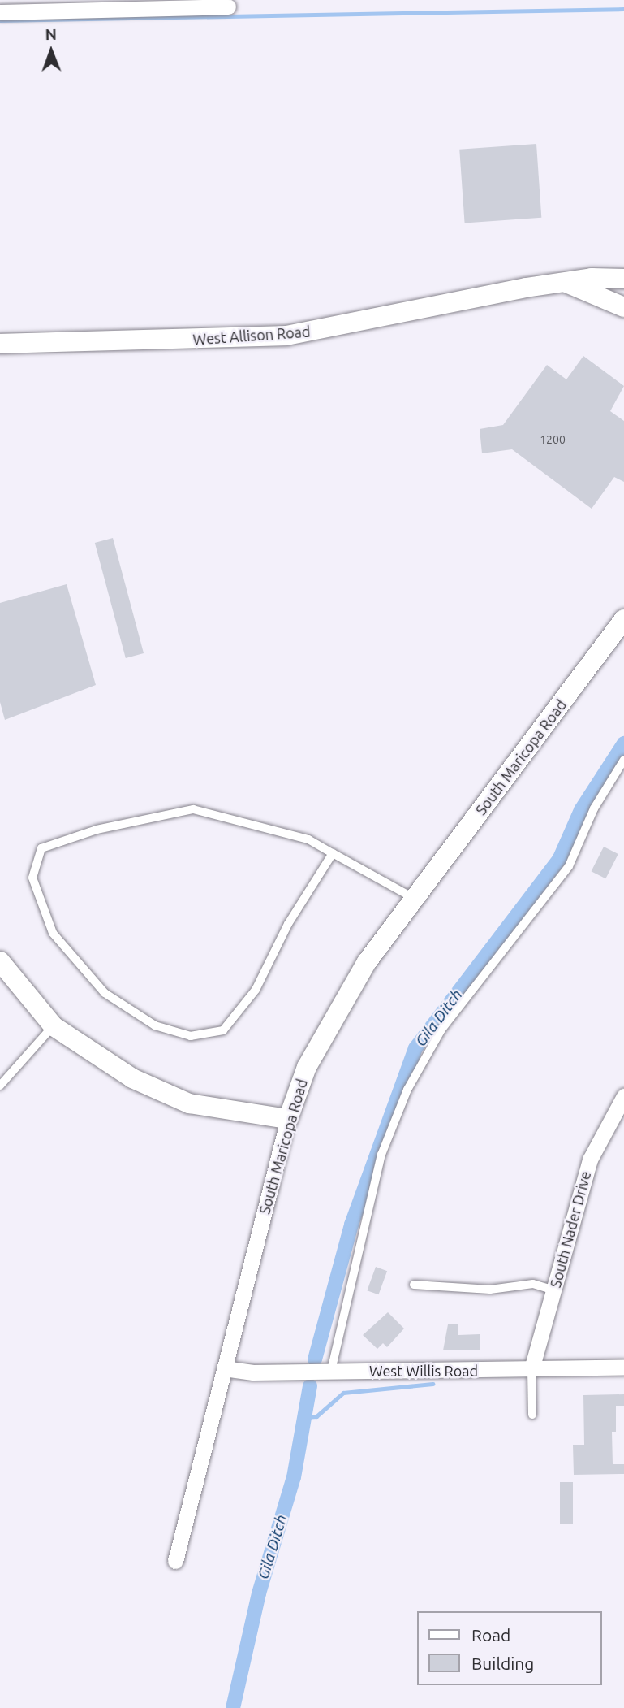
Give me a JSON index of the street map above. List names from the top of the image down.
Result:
{
  "streets": {
    "street": [
      "West Allison Road",
      "South Maricopa Road",
      "South Nader Drive",
      "West Willis Road"
    ]
  },
  "crossings": [
    ["South Maricopa Road", "West Willis Road"],
    ["South Nader Drive", "West Willis Road"]
  ],
  "water": ["Gila Ditch"],
  "house_numbers": ["1200"],
  "legend": ["Road", "Building"],
  "north": "top"
}
